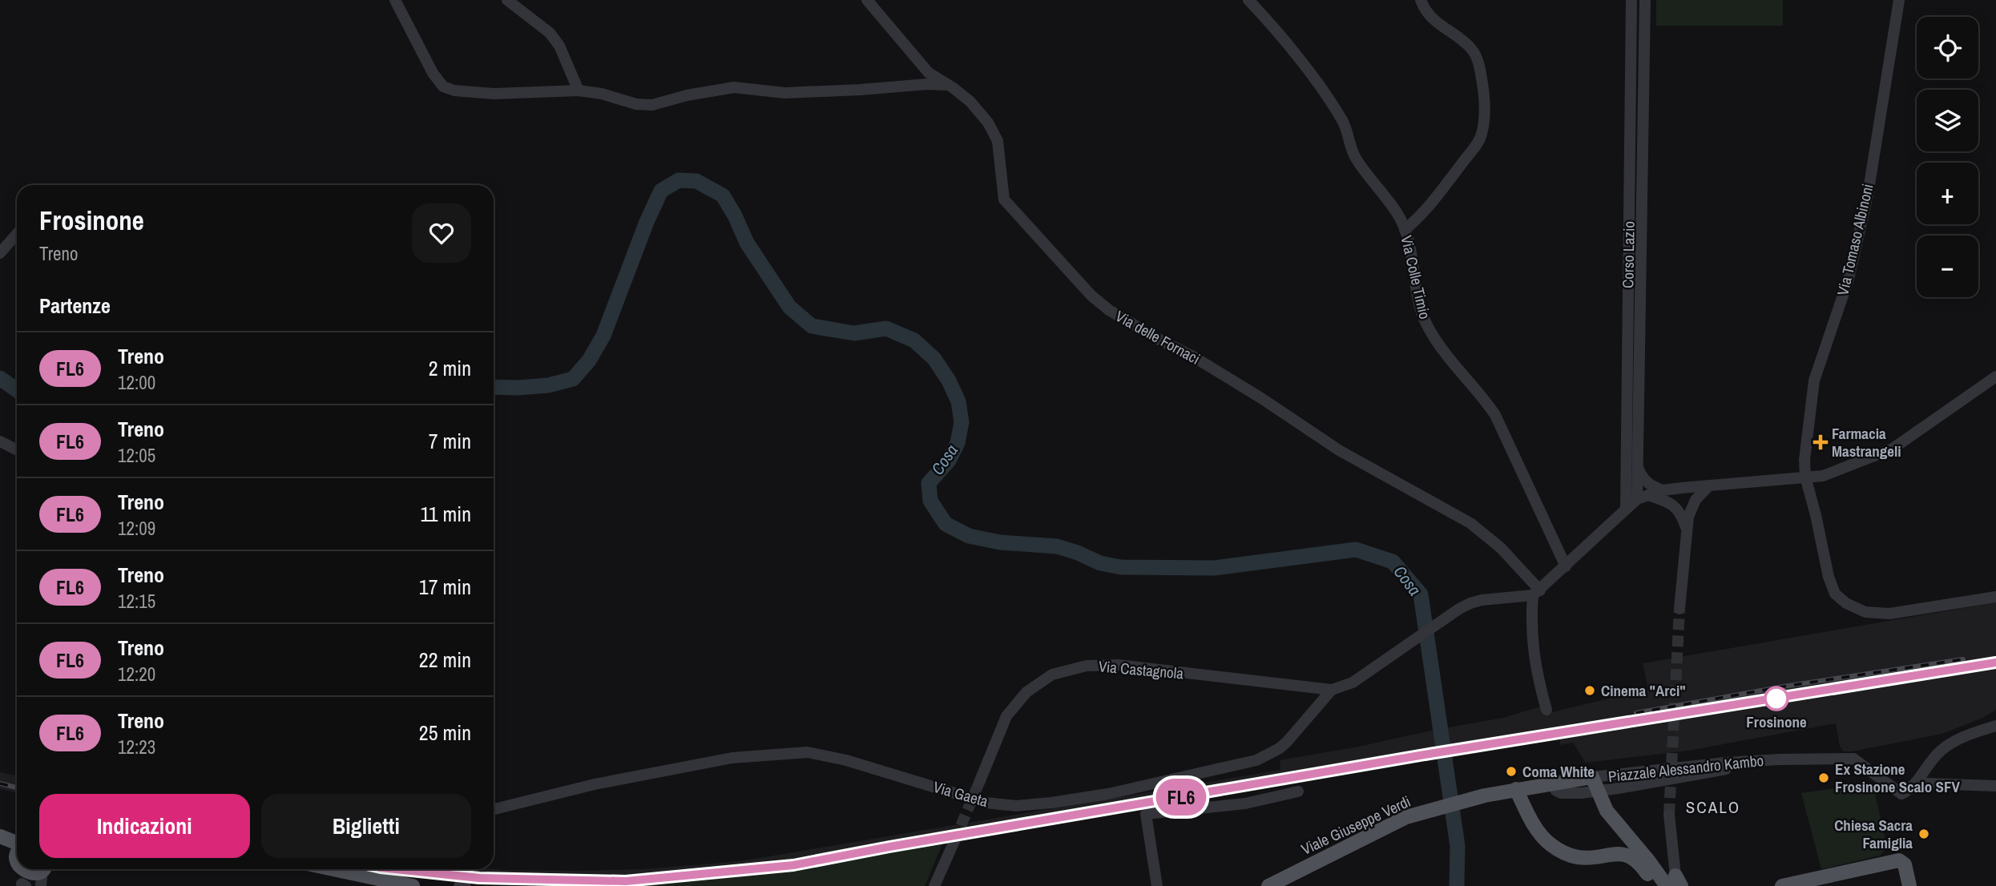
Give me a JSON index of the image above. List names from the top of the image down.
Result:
{
  "streets": {
    "main road": ["Viale Giuseppe Verdi"],
    "street": [
      "Via Tomaso Albinoni",
      "Corso Lazio",
      "Via Colle Timio",
      "Via delle Fornaci",
      "Via Castagnola",
      "Piazzale Alessandro Kambo",
      "Via Gaeta"
    ]
  },
  "crossings": [
    ["Via delle Fornaci", "Via Gaeta"],
    ["Via Castagnola", "Via Gaeta"],
    ["Piazzale Alessandro Kambo", "Viale Giuseppe Verdi"]
  ],
  "districts": ["SCALO"],
  "water": ["Cosa"],
  "places": {
    "health": ["Farmacia Mastrangeli"],
    "other": [
      "Cinema \"Arci\"",
      "Frosinone",
      "Coma White",
      "Ex Stazione Frosinone Scalo SFV",
      "Chiesa Sacra Famiglia"
    ]
  },
  "page": {
    "on_map": "FL6",
    "map_buttons": ["+", "−"],
    "heading": [
      ["Frosinone", "Treno"],
      "Partenze"
    ],
    "list": [
      {
        "mark": "FL6",
        "name": "Treno",
        "note": "12:00",
        "value": "2 min"
      },
      {
        "mark": "FL6",
        "name": "Treno",
        "note": "12:05",
        "value": "7 min"
      },
      {
        "mark": "FL6",
        "name": "Treno",
        "note": "12:09",
        "value": "11 min"
      },
      {
        "mark": "FL6",
        "name": "Treno",
        "note": "12:15",
        "value": "17 min"
      },
      {
        "mark": "FL6",
        "name": "Treno",
        "note": "12:20",
        "value": "22 min"
      },
      {
        "mark": "FL6",
        "name": "Treno",
        "note": "12:23",
        "value": "25 min"
      }
    ],
    "buttons": ["Indicazioni", "Biglietti"]
  }
}
